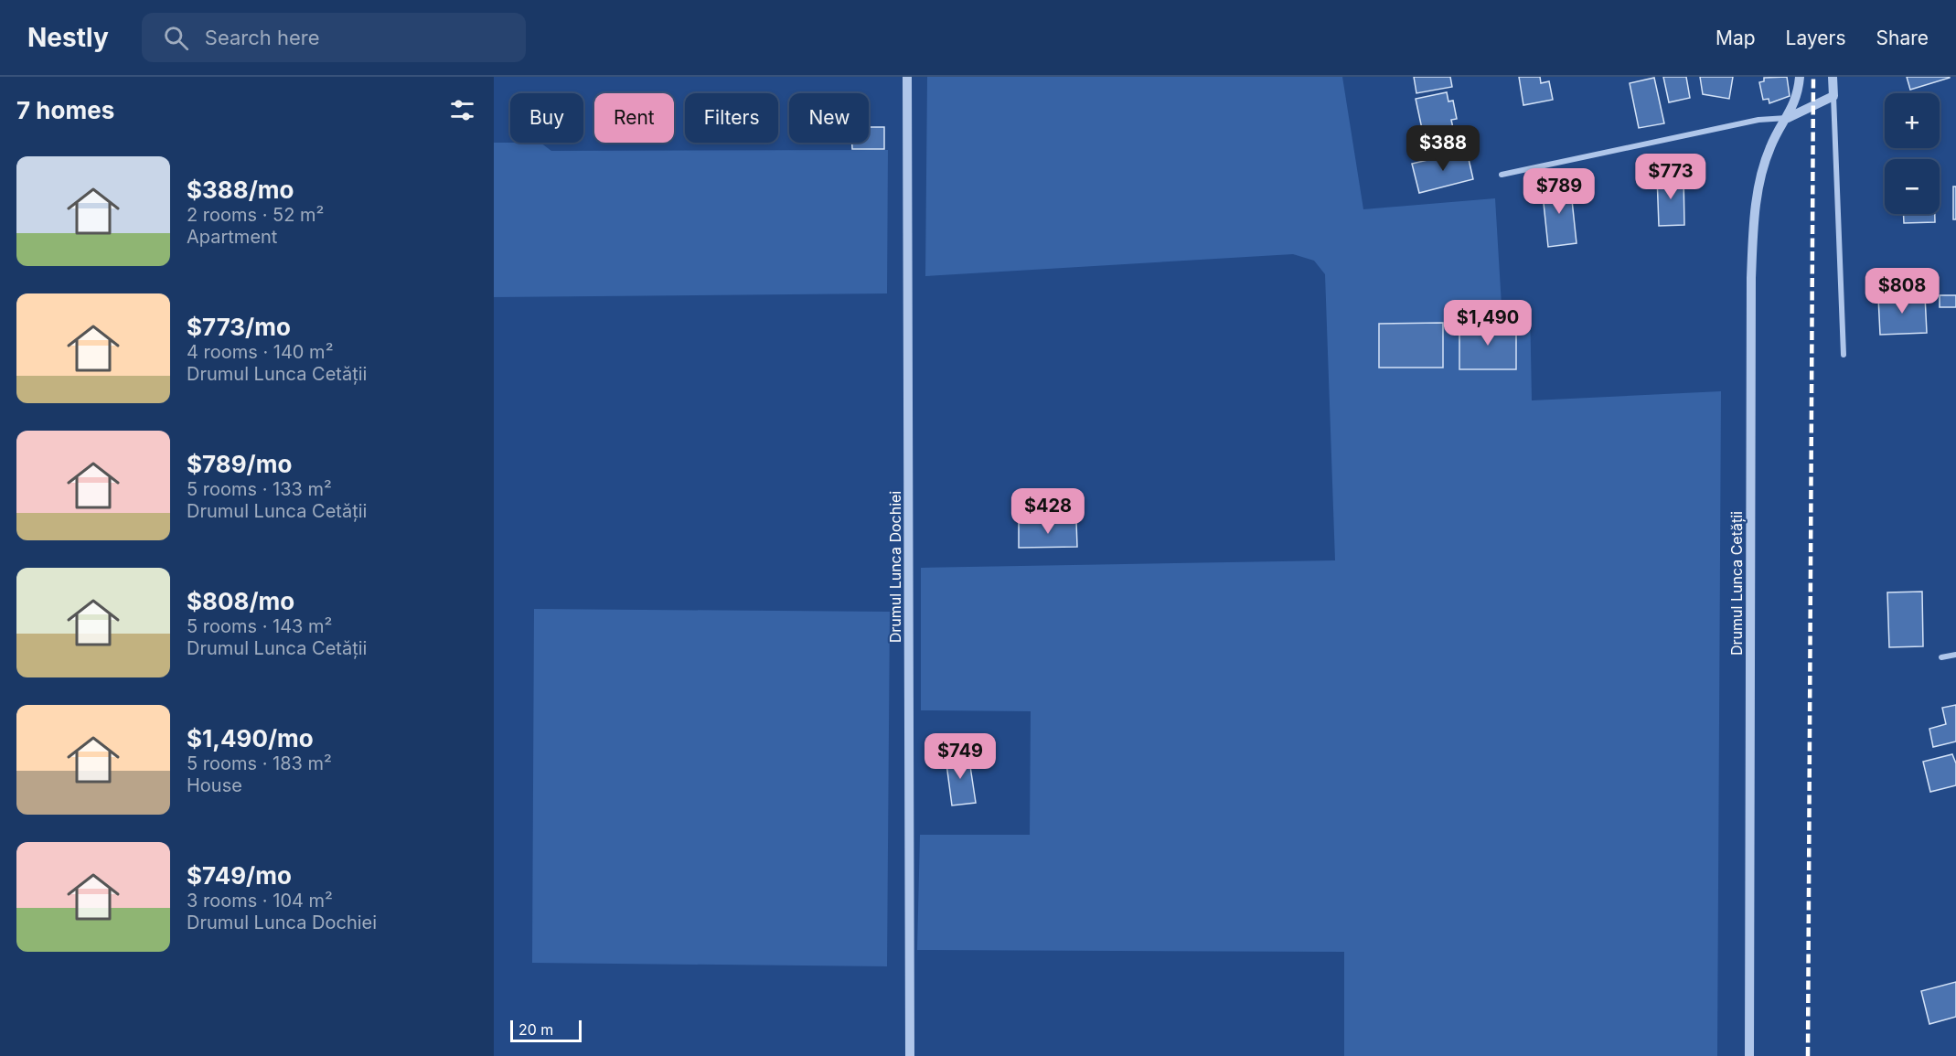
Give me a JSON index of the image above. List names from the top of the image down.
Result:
{
  "streets": {
    "street": ["Drumul Lunca Dochiei", "Drumul Lunca Cetății"]
  },
  "scale_bar": "20 m",
  "page": {
    "header": "Nestly",
    "search": "Search here",
    "nav": ["Map", "Layers", "Share"],
    "heading": "7 homes",
    "map_buttons": ["+", "−"],
    "chip": [
      "Buy",
      "Rent",
      "Filters",
      "New"
    ],
    "price": [
      "$388",
      "$773",
      "$789",
      "$808",
      "$1,490",
      "$428",
      "$749"
    ],
    "list": [
      {
        "name": "$388/mo",
        "note": "2 rooms · 52 m² · Apartment"
      },
      {
        "name": "$773/mo",
        "note": "4 rooms · 140 m² · Drumul Lunca Cetății"
      },
      {
        "name": "$789/mo",
        "note": "5 rooms · 133 m² · Drumul Lunca Cetății"
      },
      {
        "name": "$808/mo",
        "note": "5 rooms · 143 m² · Drumul Lunca Cetății"
      },
      {
        "name": "$1,490/mo",
        "note": "5 rooms · 183 m² · House"
      },
      {
        "name": "$749/mo",
        "note": "3 rooms · 104 m² · Drumul Lunca Dochiei"
      }
    ],
    "scale": "20 m"
  }
}
